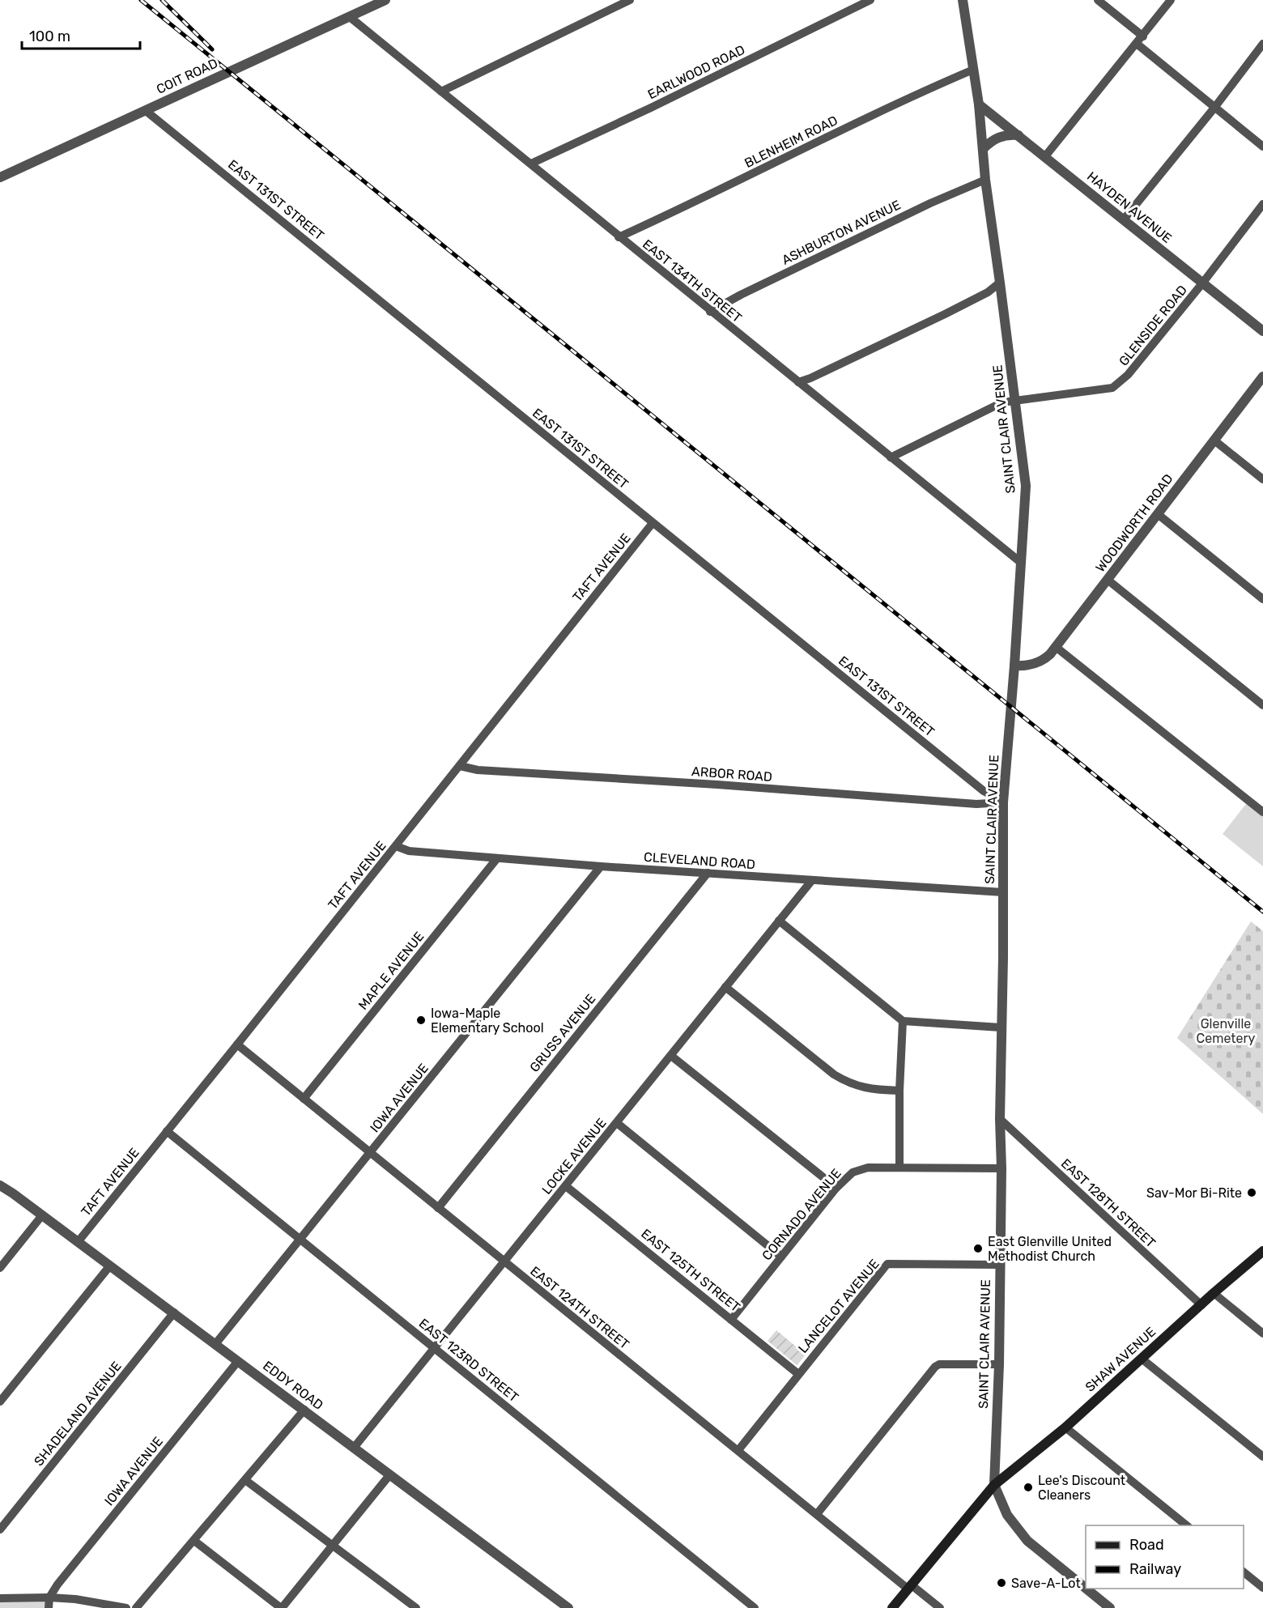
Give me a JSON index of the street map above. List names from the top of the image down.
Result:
{
  "streets": {
    "main road": ["SHAW AVENUE"],
    "street": [
      "EARLWOOD ROAD",
      "COIT ROAD",
      "BLENHEIM ROAD",
      "EAST 131ST STREET",
      "HAYDEN AVENUE",
      "ASHBURTON AVENUE",
      "EAST 134TH STREET",
      "GLENSIDE ROAD",
      "SAINT CLAIR AVENUE",
      "WOODWORTH ROAD",
      "TAFT AVENUE",
      "ARBOR ROAD",
      "CLEVELAND ROAD",
      "MAPLE AVENUE",
      "GRUSS AVENUE",
      "IOWA AVENUE",
      "LOCKE AVENUE",
      "EAST 128TH STREET",
      "CORNADO AVENUE",
      "EAST 125TH STREET",
      "LANCELOT AVENUE",
      "EAST 124TH STREET",
      "EAST 123RD STREET",
      "EDDY ROAD",
      "SHADELAND AVENUE"
    ]
  },
  "crossings": [
    ["EARLWOOD ROAD", "EAST 134TH STREET"],
    ["COIT ROAD", "EAST 131ST STREET"],
    ["COIT ROAD", "EAST 134TH STREET"],
    ["BLENHEIM ROAD", "EAST 134TH STREET"],
    ["BLENHEIM ROAD", "SAINT CLAIR AVENUE"],
    ["EAST 131ST STREET", "SAINT CLAIR AVENUE"],
    ["EAST 131ST STREET", "TAFT AVENUE"],
    ["EAST 131ST STREET", "ARBOR ROAD"],
    ["HAYDEN AVENUE", "GLENSIDE ROAD"],
    ["HAYDEN AVENUE", "SAINT CLAIR AVENUE"],
    ["ASHBURTON AVENUE", "EAST 134TH STREET"],
    ["ASHBURTON AVENUE", "SAINT CLAIR AVENUE"],
    ["EAST 134TH STREET", "GLENSIDE ROAD"],
    ["EAST 134TH STREET", "SAINT CLAIR AVENUE"],
    ["GLENSIDE ROAD", "SAINT CLAIR AVENUE"],
    ["SAINT CLAIR AVENUE", "WOODWORTH ROAD"],
    ["SAINT CLAIR AVENUE", "ARBOR ROAD"],
    ["SAINT CLAIR AVENUE", "CLEVELAND ROAD"],
    ["SAINT CLAIR AVENUE", "EAST 128TH STREET"],
    ["SAINT CLAIR AVENUE", "CORNADO AVENUE"],
    ["SAINT CLAIR AVENUE", "LANCELOT AVENUE"],
    ["SAINT CLAIR AVENUE", "SHAW AVENUE"],
    ["TAFT AVENUE", "ARBOR ROAD"],
    ["TAFT AVENUE", "CLEVELAND ROAD"],
    ["TAFT AVENUE", "EAST 124TH STREET"],
    ["TAFT AVENUE", "EAST 123RD STREET"],
    ["TAFT AVENUE", "EDDY ROAD"],
    ["CLEVELAND ROAD", "MAPLE AVENUE"],
    ["CLEVELAND ROAD", "GRUSS AVENUE"],
    ["CLEVELAND ROAD", "IOWA AVENUE"],
    ["CLEVELAND ROAD", "LOCKE AVENUE"],
    ["MAPLE AVENUE", "EAST 124TH STREET"],
    ["GRUSS AVENUE", "EAST 124TH STREET"],
    ["IOWA AVENUE", "EAST 124TH STREET"],
    ["IOWA AVENUE", "EAST 123RD STREET"],
    ["IOWA AVENUE", "EDDY ROAD"],
    ["LOCKE AVENUE", "EAST 125TH STREET"],
    ["LOCKE AVENUE", "EAST 124TH STREET"],
    ["LOCKE AVENUE", "EAST 123RD STREET"],
    ["LOCKE AVENUE", "EDDY ROAD"],
    ["EAST 128TH STREET", "SHAW AVENUE"],
    ["CORNADO AVENUE", "EAST 125TH STREET"],
    ["EAST 125TH STREET", "LANCELOT AVENUE"],
    ["LANCELOT AVENUE", "EAST 124TH STREET"],
    ["EDDY ROAD", "SHADELAND AVENUE"]
  ],
  "parks": ["Glenville Cemetery"],
  "places": [
    "Iowa-Maple Elementary School",
    "Sav-Mor Bi-Rite",
    "East Glenville United Methodist Church",
    "Lee's Discount Cleaners",
    "Save-A-Lot"
  ],
  "legend": ["Road", "Railway"],
  "scale_bar": "100 m"
}
